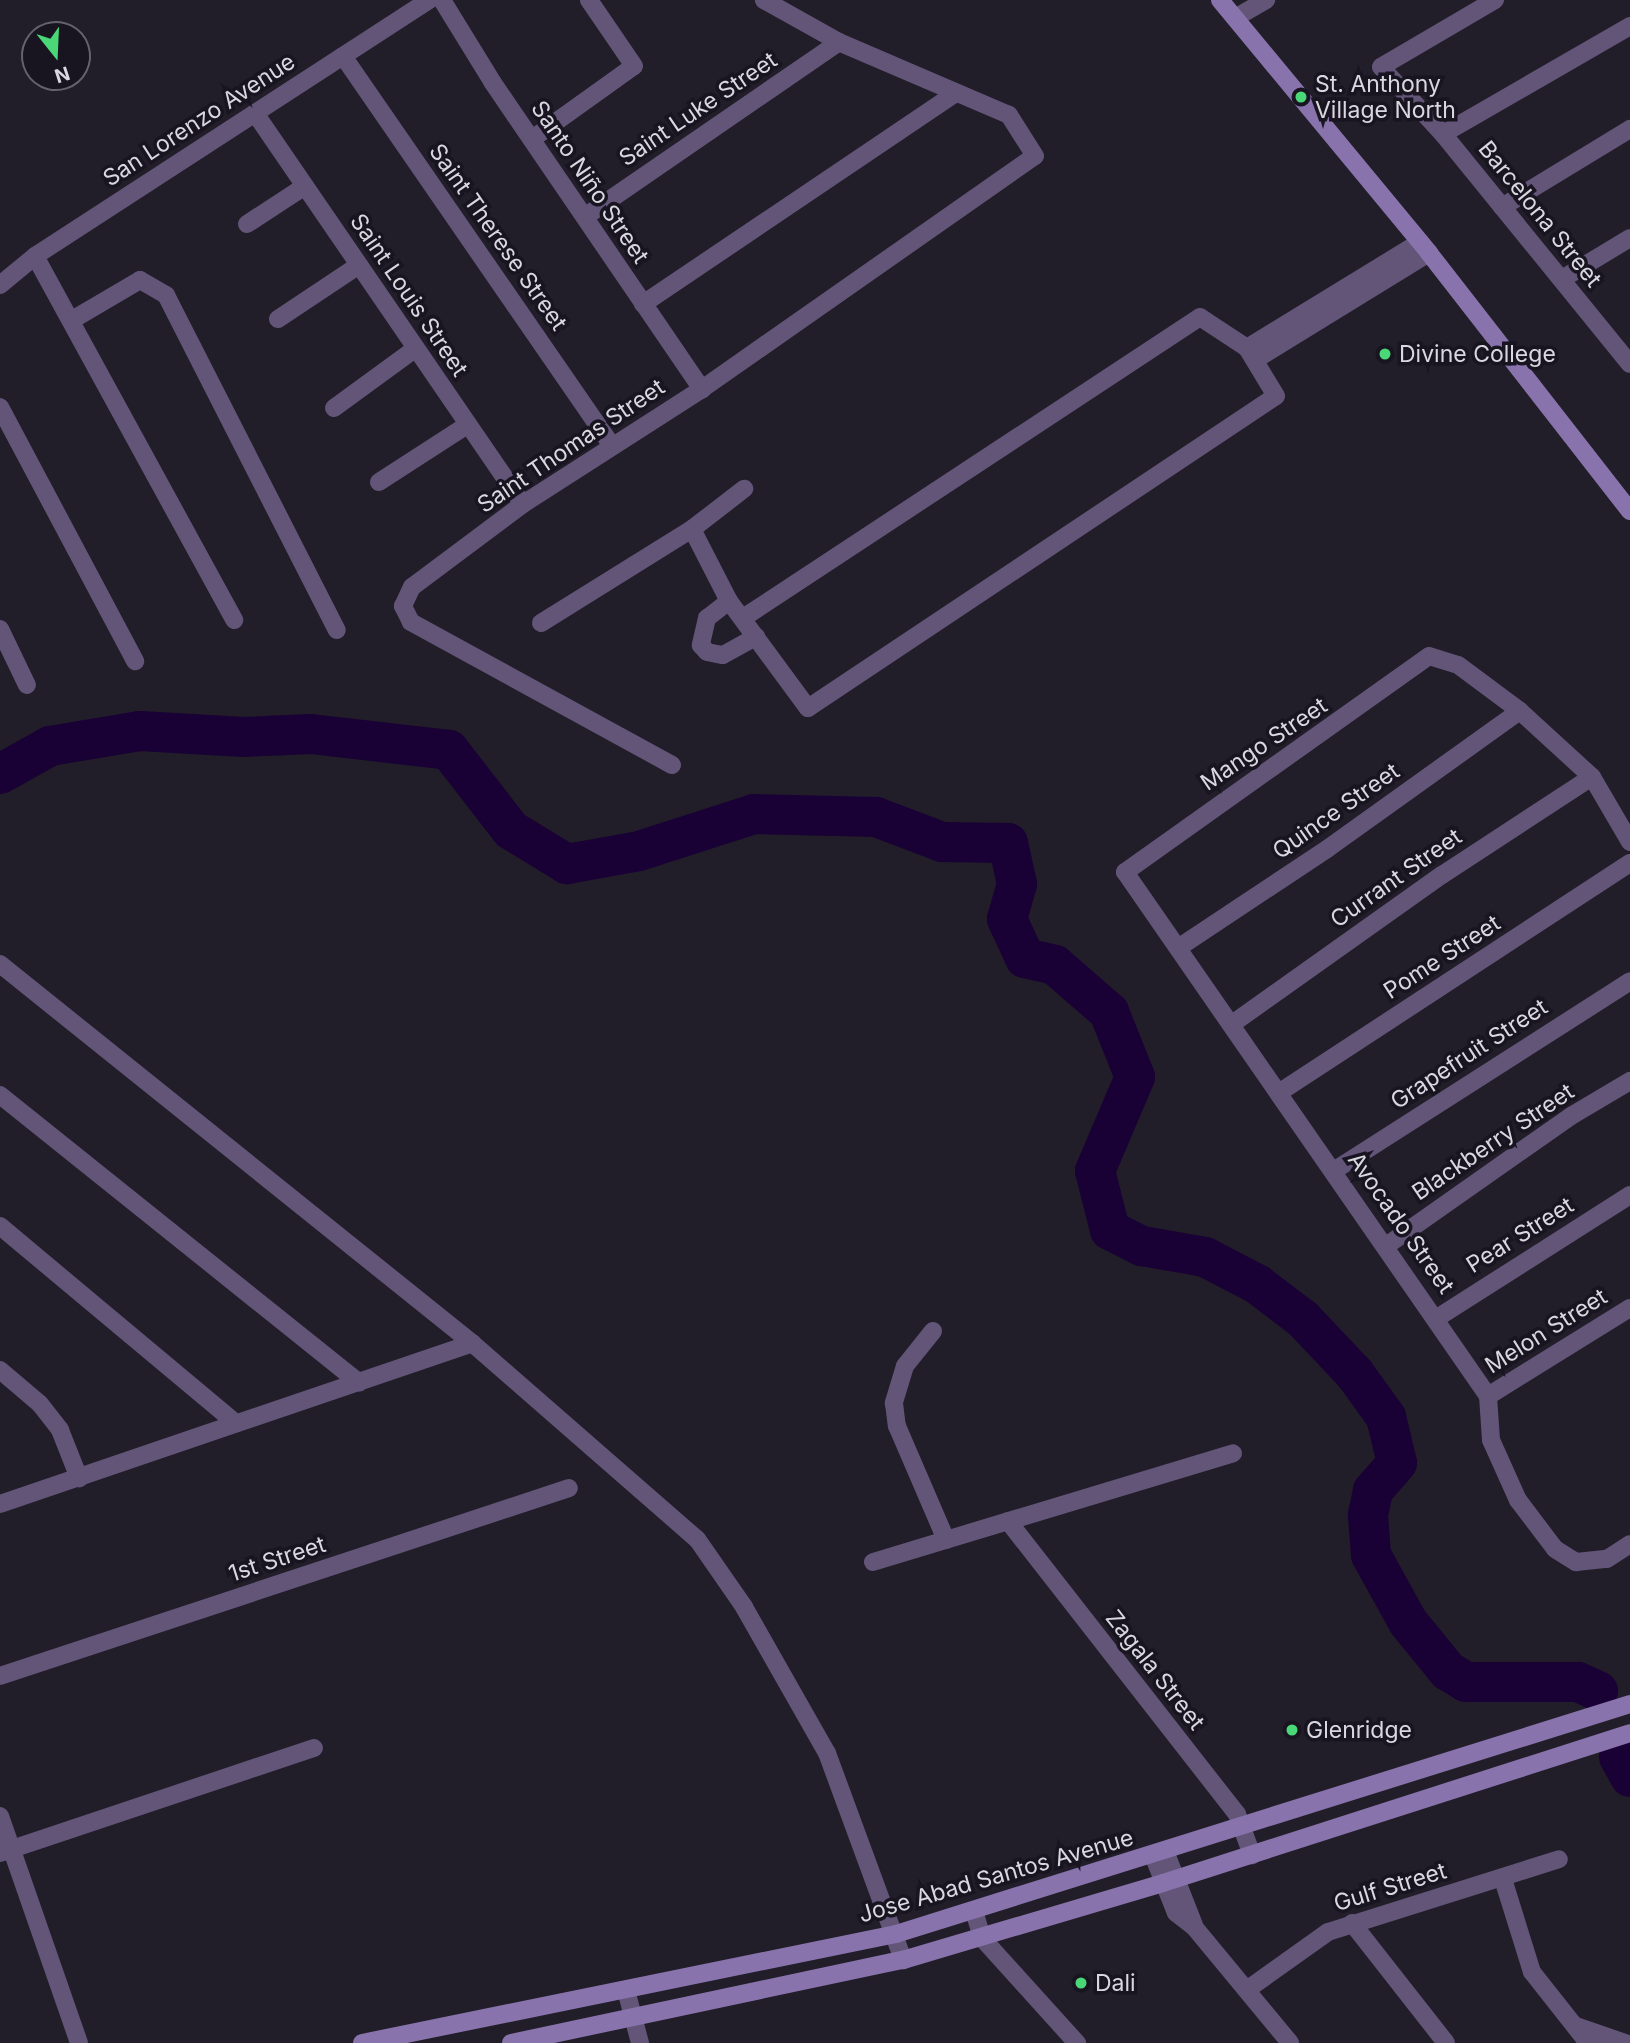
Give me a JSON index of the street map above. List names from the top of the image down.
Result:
{
  "streets": {
    "main road": ["Jose Abad Santos Avenue"],
    "street": [
      "Saint Luke Street",
      "San Lorenzo Avenue",
      "Santo Niño Street",
      "Barcelona Street",
      "Saint Therese Street",
      "Saint Louis Street",
      "Saint Thomas Street",
      "Mango Street",
      "Quince Street",
      "Currant Street",
      "Pome Street",
      "Grapefruit Street",
      "Blackberry Street",
      "Avocado Street",
      "Pear Street",
      "Melon Street",
      "1st Street",
      "Zagala Street",
      "Gulf Street"
    ]
  },
  "crossings": [
    ["Saint Luke Street", "Santo Niño Street"],
    ["San Lorenzo Avenue", "Saint Therese Street"],
    ["San Lorenzo Avenue", "Saint Louis Street"],
    ["Santo Niño Street", "Saint Thomas Street"],
    ["Saint Therese Street", "Saint Thomas Street"],
    ["Saint Louis Street", "Saint Thomas Street"],
    ["Mango Street", "Quince Street"],
    ["Mango Street", "Avocado Street"],
    ["Quince Street", "Avocado Street"],
    ["Currant Street", "Avocado Street"],
    ["Pome Street", "Avocado Street"],
    ["Grapefruit Street", "Avocado Street"],
    ["Blackberry Street", "Avocado Street"],
    ["Avocado Street", "Pear Street"],
    ["Avocado Street", "Melon Street"],
    ["Zagala Street", "Jose Abad Santos Avenue"]
  ],
  "places": [
    "St. Anthony Village North",
    "Divine College",
    "Glenridge",
    "Dali"
  ],
  "north": "bottom"
}
